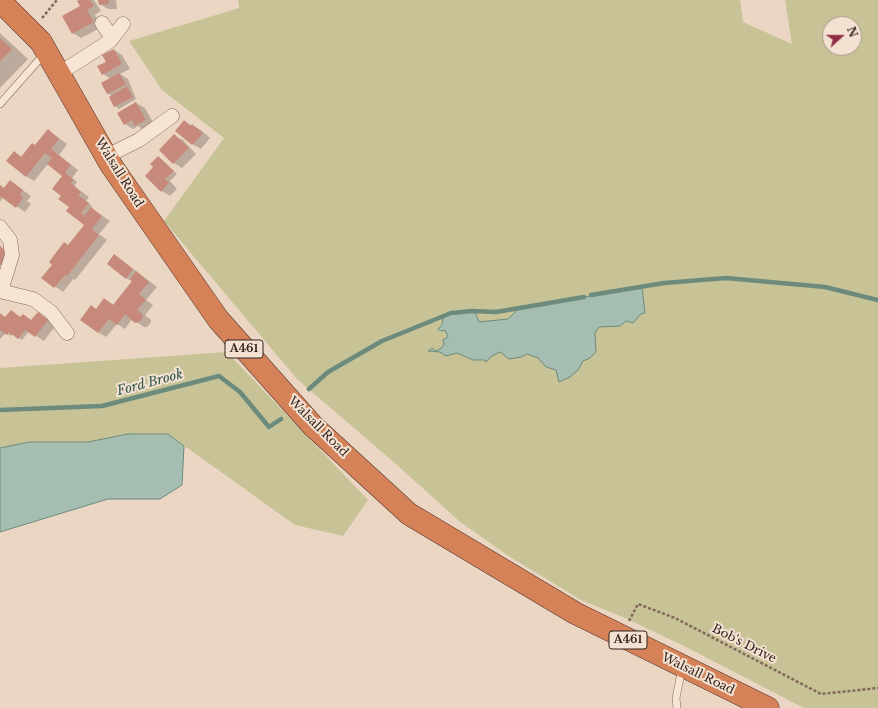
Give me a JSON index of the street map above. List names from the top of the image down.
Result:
{
  "streets": {
    "highway": ["Walsall Road", "A461"],
    "path": ["Bob's Drive"]
  },
  "crossings": [
    ["Walsall Road", "Bob's Drive"]
  ],
  "water": ["Ford Brook"],
  "north": "right"
}
